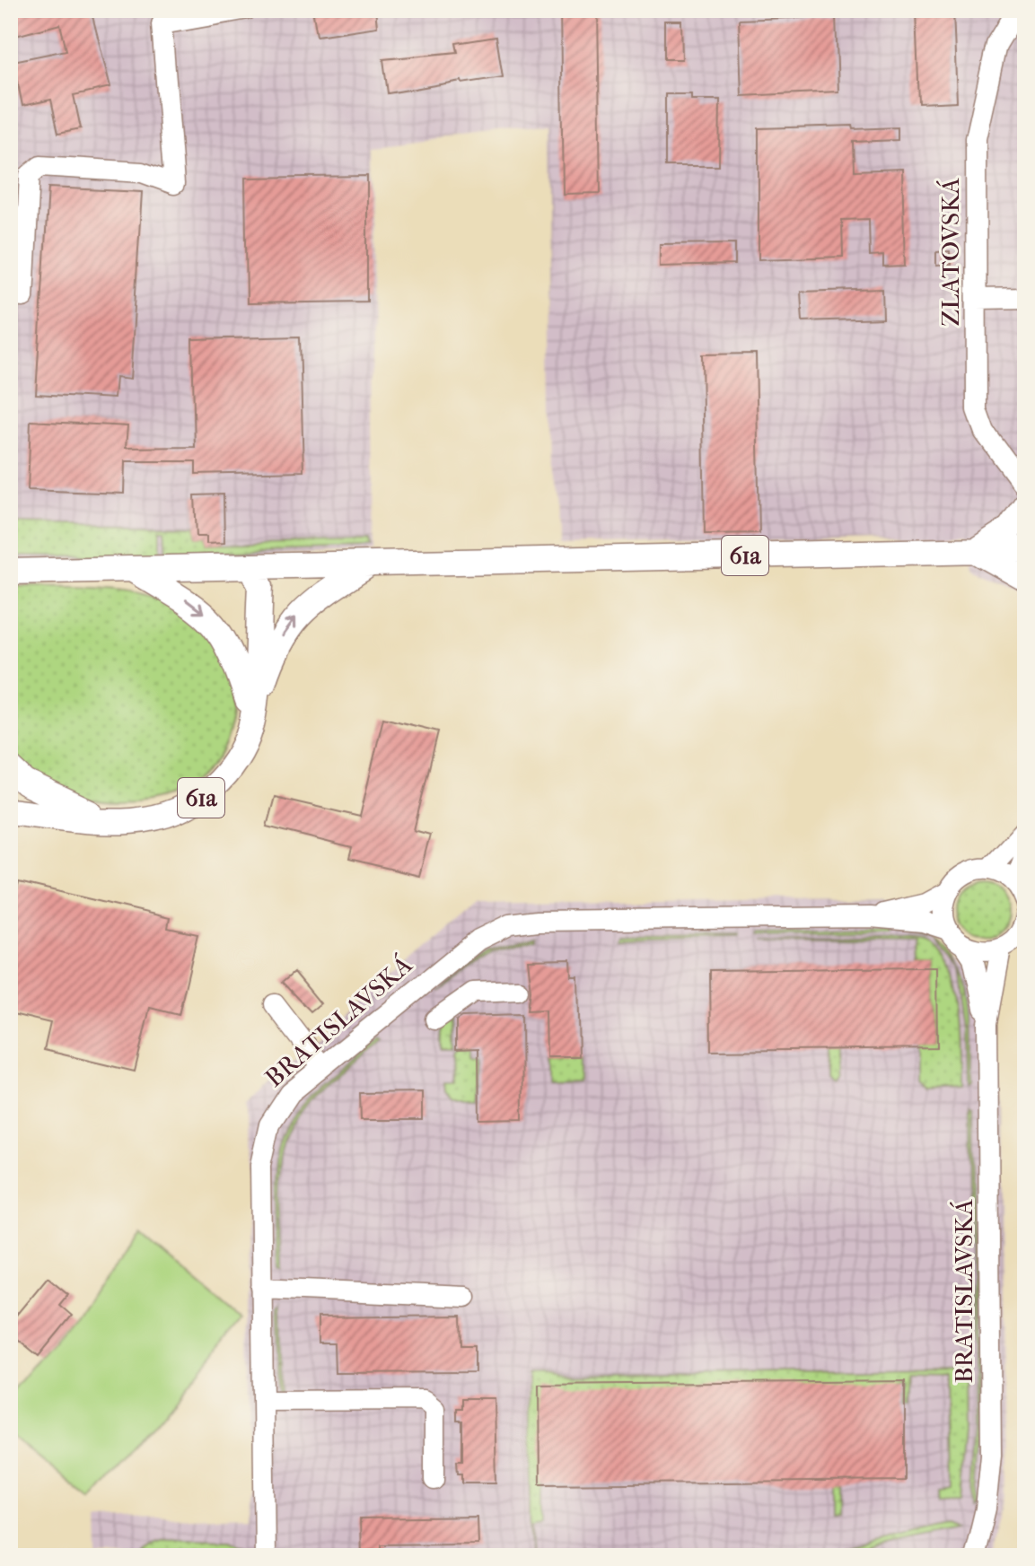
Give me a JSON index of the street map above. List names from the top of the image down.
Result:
{
  "streets": {
    "main road": ["61a"],
    "street": ["ZLATOVSKÁ", "BRATISLAVSKÁ"]
  }
}
